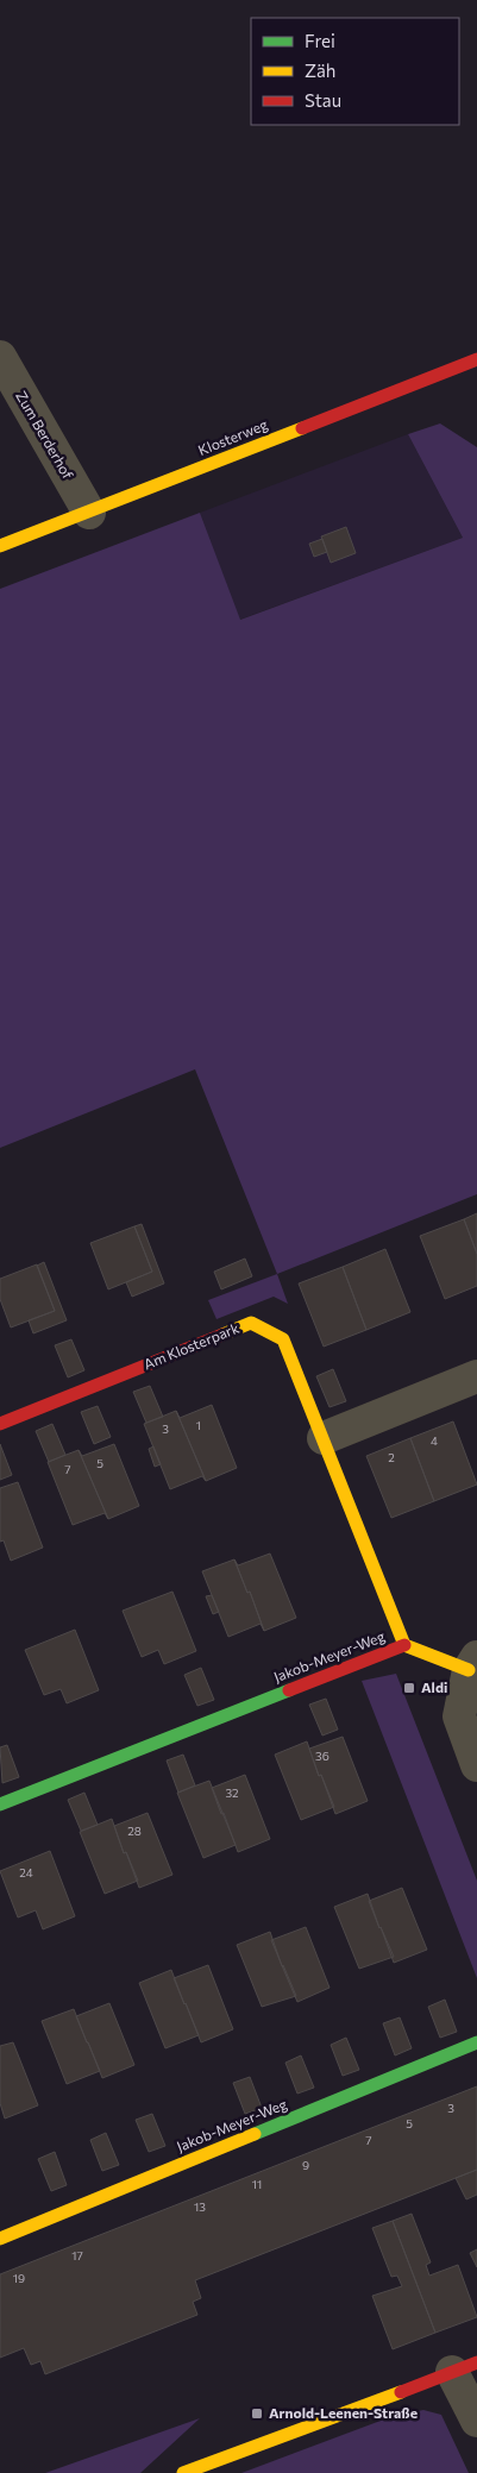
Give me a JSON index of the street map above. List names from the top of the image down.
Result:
{
  "streets": {
    "street": [
      "Zum Berderhof",
      "Klosterweg",
      "Am Klosterpark",
      "Jakob-Meyer-Weg"
    ]
  },
  "crossings": [
    ["Zum Berderhof", "Klosterweg"],
    ["Am Klosterpark", "Jakob-Meyer-Weg"]
  ],
  "places": {
    "transit": ["Aldi", "Arnold-Leenen-Straße"]
  },
  "house_numbers": [
    "1",
    "3",
    "4",
    "2",
    "5",
    "7",
    "36",
    "32",
    "28",
    "24",
    "3",
    "5",
    "7",
    "9",
    "11",
    "13",
    "17",
    "19"
  ],
  "legend": ["Frei", "Zäh", "Stau"]
}
